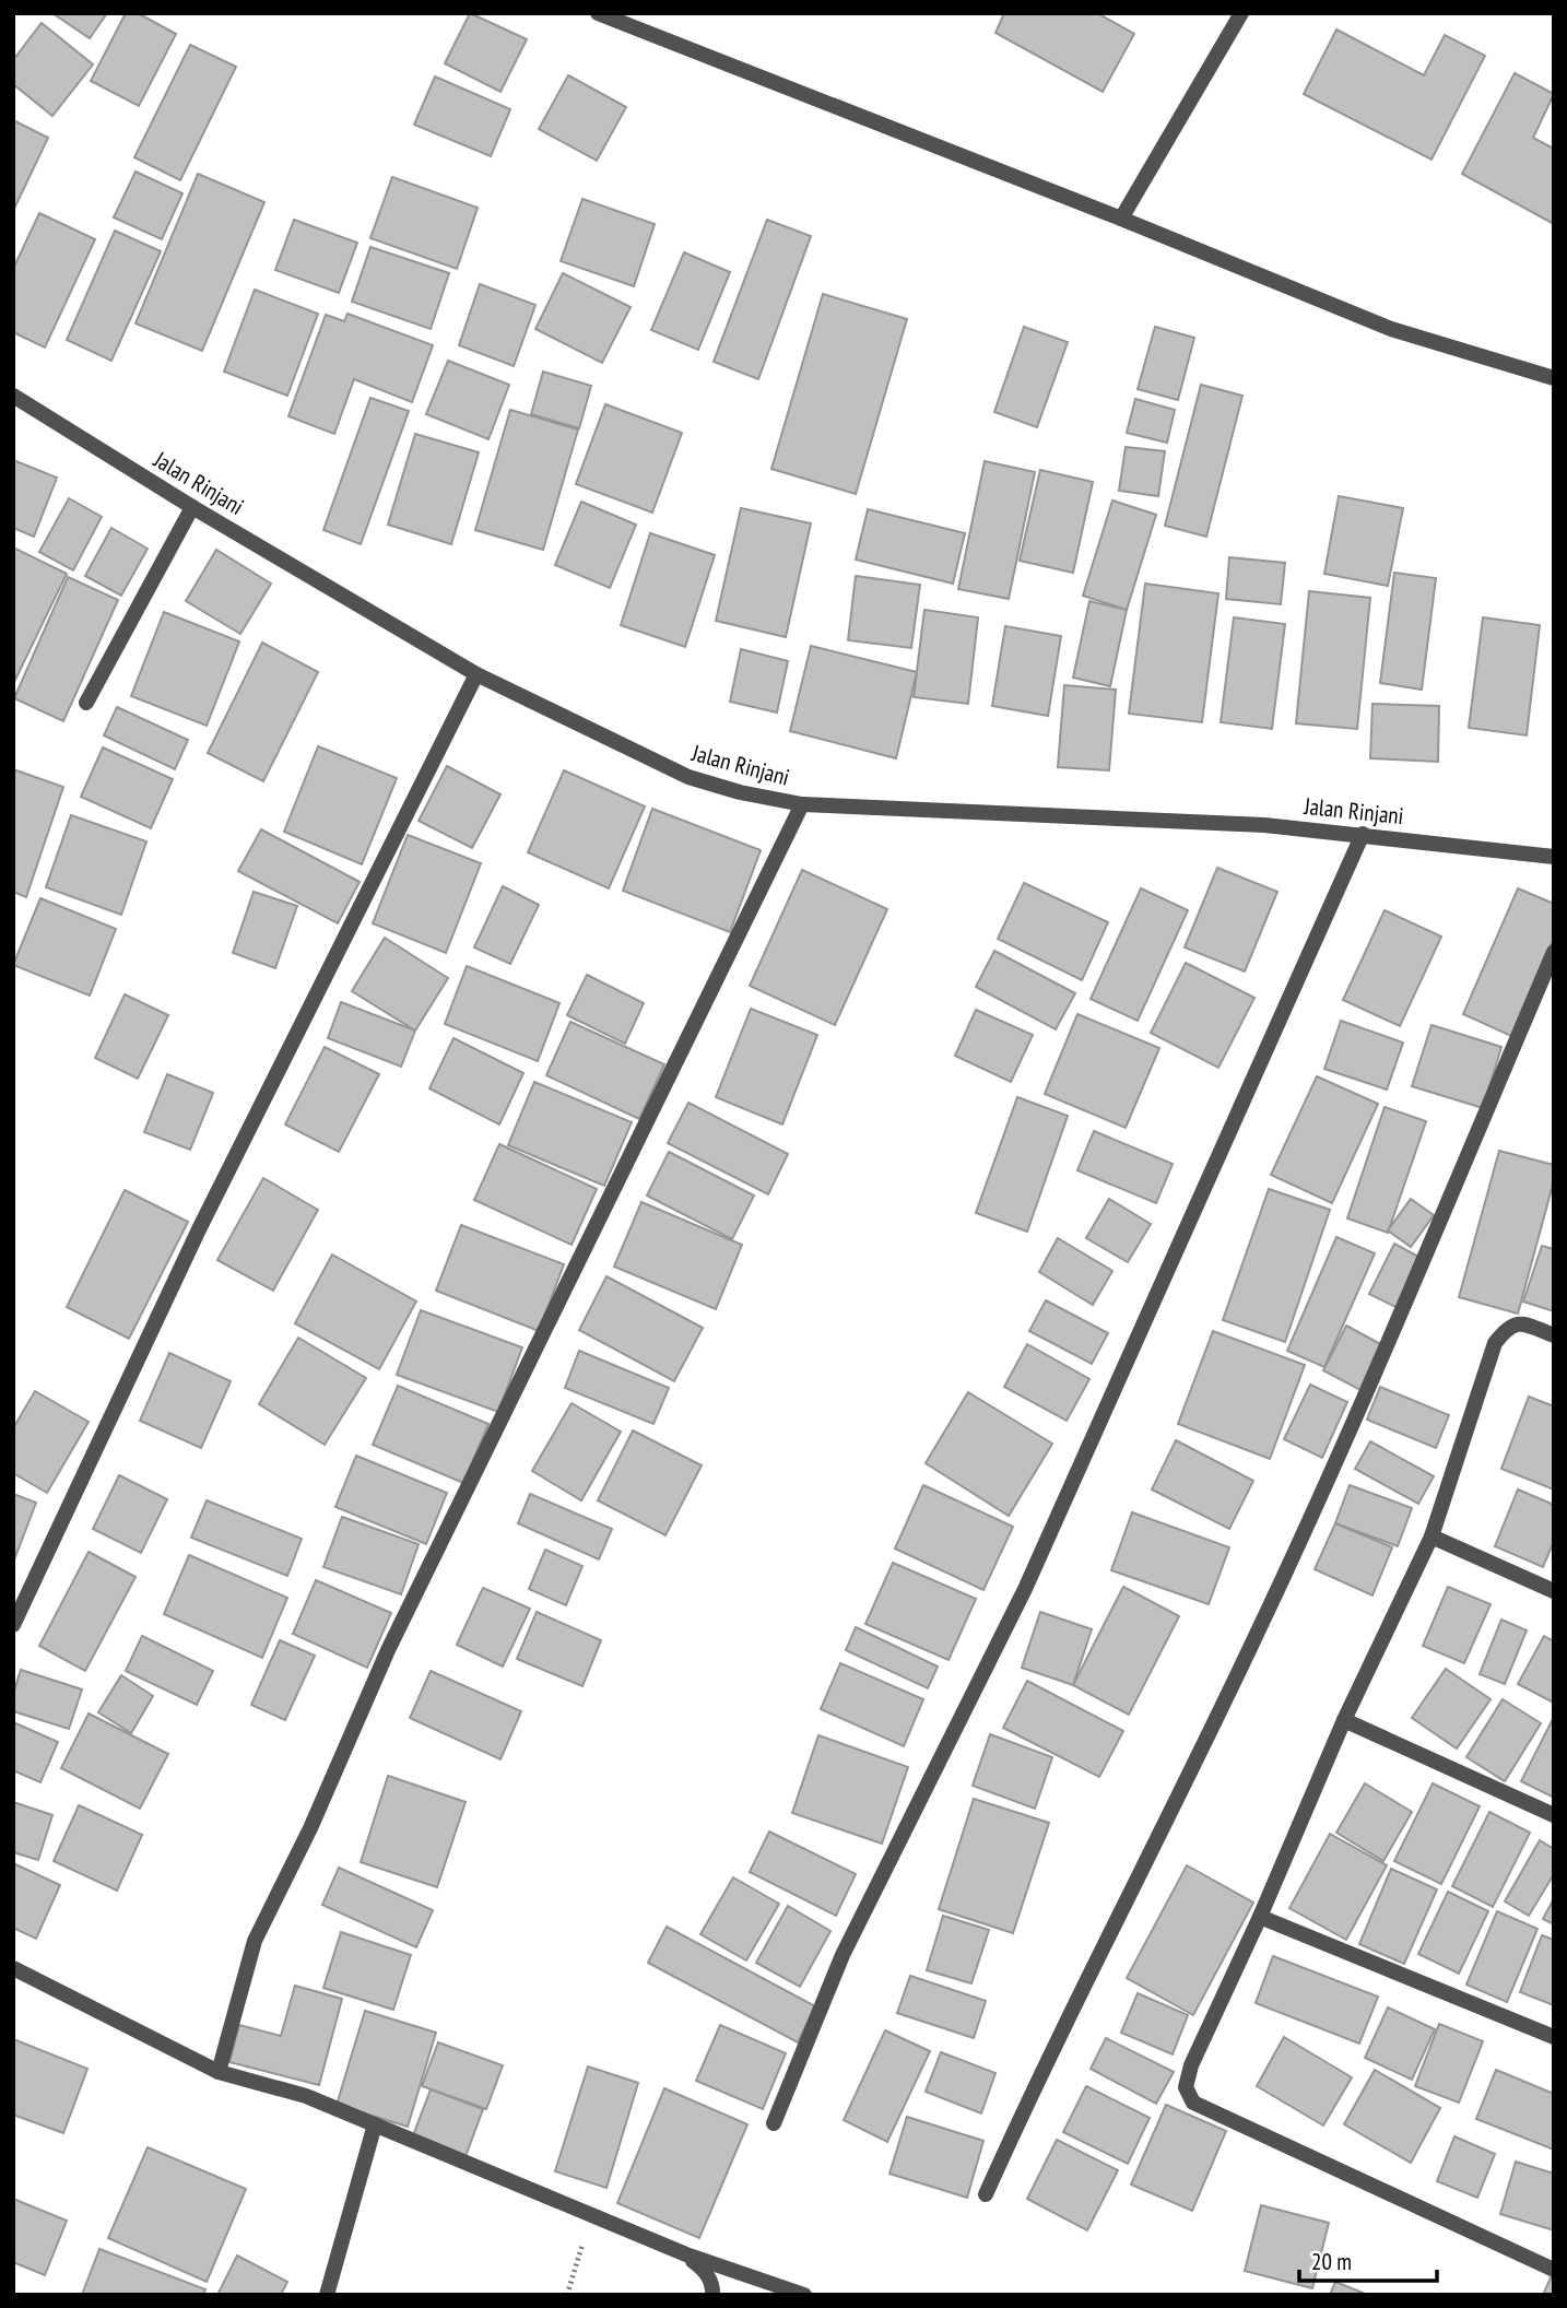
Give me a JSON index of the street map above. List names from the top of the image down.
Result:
{
  "streets": {
    "street": ["Jalan Rinjani"]
  },
  "scale_bar": "20 m"
}
